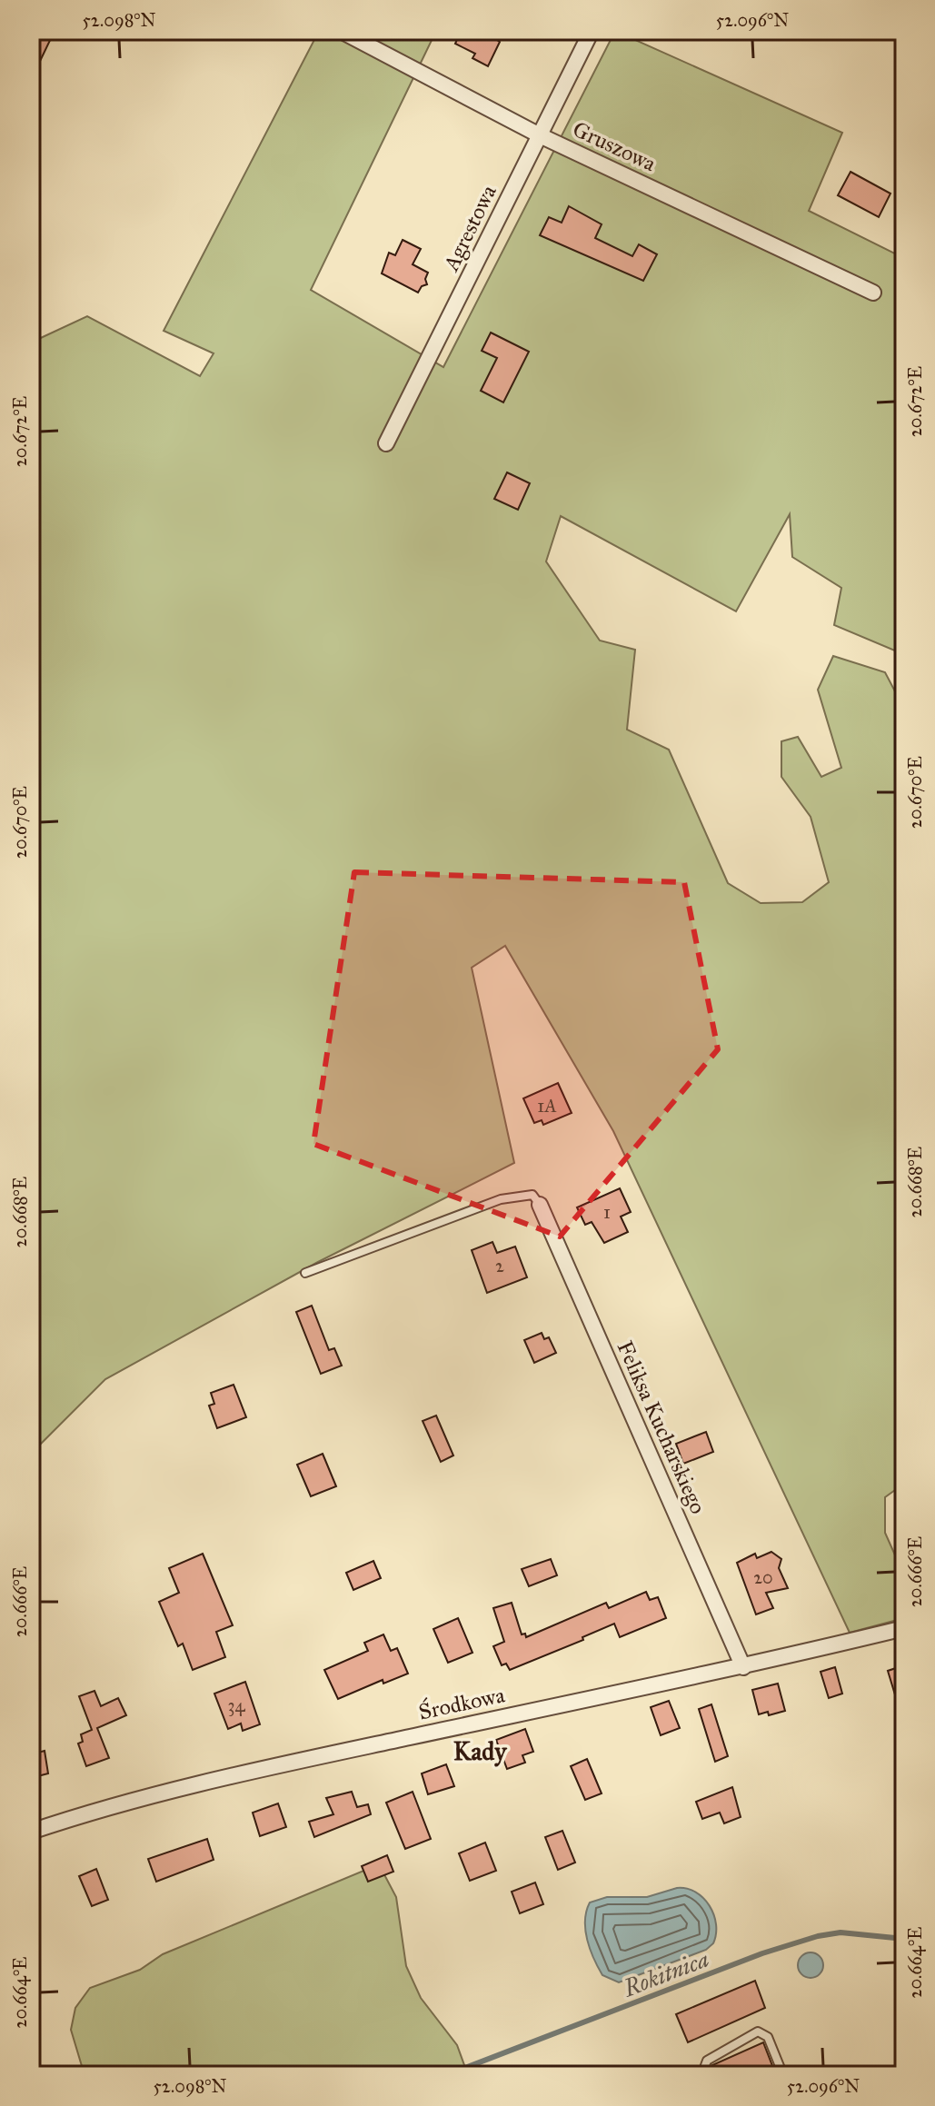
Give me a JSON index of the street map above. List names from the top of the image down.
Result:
{
  "streets": {
    "street": [
      "Gruszowa",
      "Agrestowa",
      "Feliksa Kucharskiego",
      "Środkowa"
    ]
  },
  "crossings": [
    ["Gruszowa", "Agrestowa"],
    ["Feliksa Kucharskiego", "Środkowa"]
  ],
  "districts": ["Kady"],
  "water": ["Rokitnica"],
  "house_numbers": [
    "1A",
    "1",
    "2",
    "20",
    "34"
  ],
  "coordinates": [
    "52.098°N",
    "52.096°N",
    "20.672°E",
    "20.670°E",
    "20.668°E",
    "20.666°E",
    "20.664°E"
  ]
}
